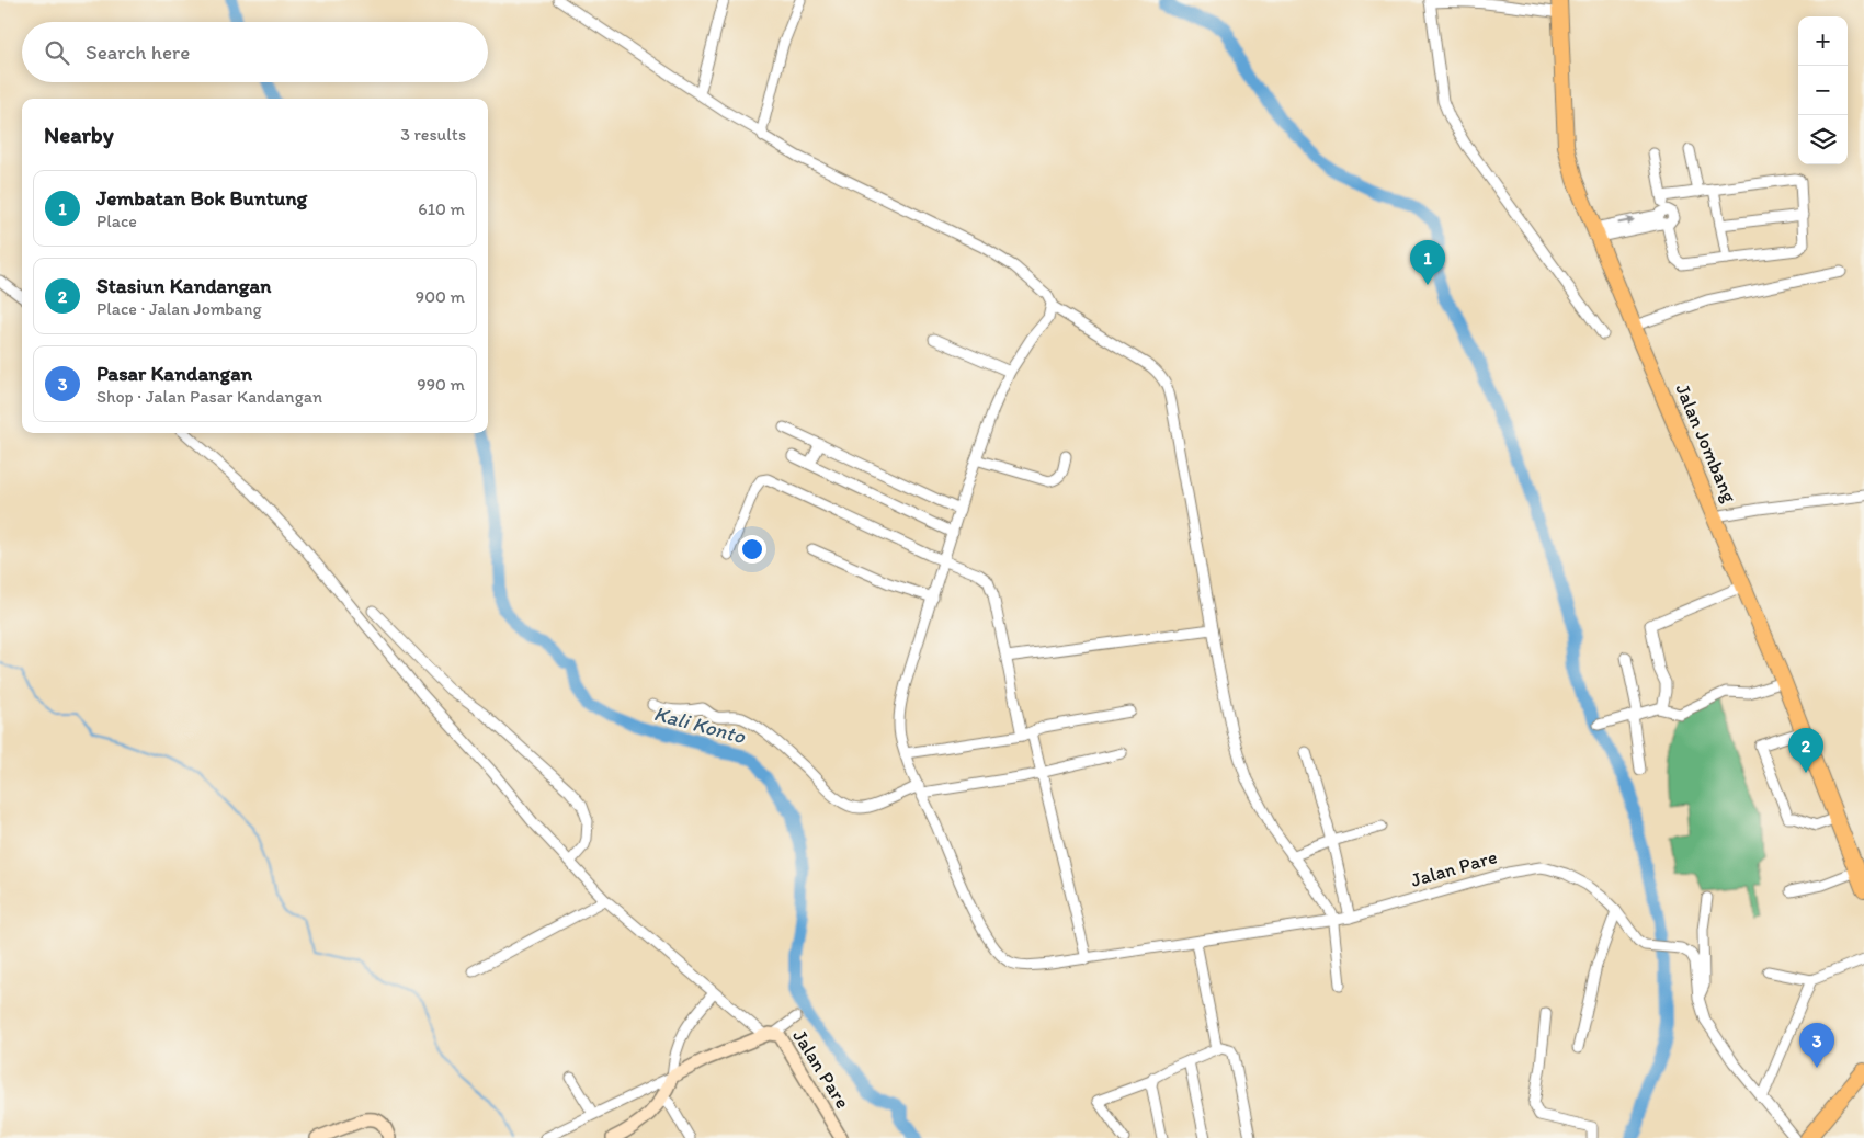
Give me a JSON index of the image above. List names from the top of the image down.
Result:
{
  "streets": {
    "main road": ["Jalan Jombang"],
    "street": ["Jalan Pare"]
  },
  "water": ["Kali Konto"],
  "page": {
    "map_buttons": ["+", "−"],
    "search": "Search here",
    "heading": ["Nearby", "3 results"],
    "list": [
      {
        "mark": "1",
        "name": "Jembatan Bok Buntung",
        "note": "Place",
        "value": "610 m"
      },
      {
        "mark": "2",
        "name": "Stasiun Kandangan",
        "note": "Place · Jalan Jombang",
        "value": "900 m"
      },
      {
        "mark": "3",
        "name": "Pasar Kandangan",
        "note": "Shop · Jalan Pasar Kandangan",
        "value": "990 m"
      }
    ],
    "pins": ["1", "2", "3"]
  }
}
